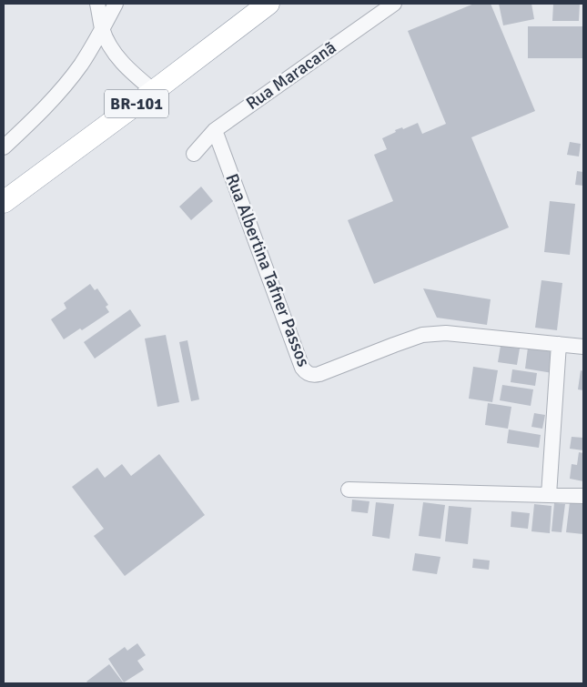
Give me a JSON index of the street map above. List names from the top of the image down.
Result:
{
  "streets": {
    "highway": ["BR-101"],
    "street": ["Rua Maracanã", "Rua Albertina Tafner Passos"]
  },
  "crossings": [
    ["Rua Maracanã", "Rua Albertina Tafner Passos"]
  ]
}
